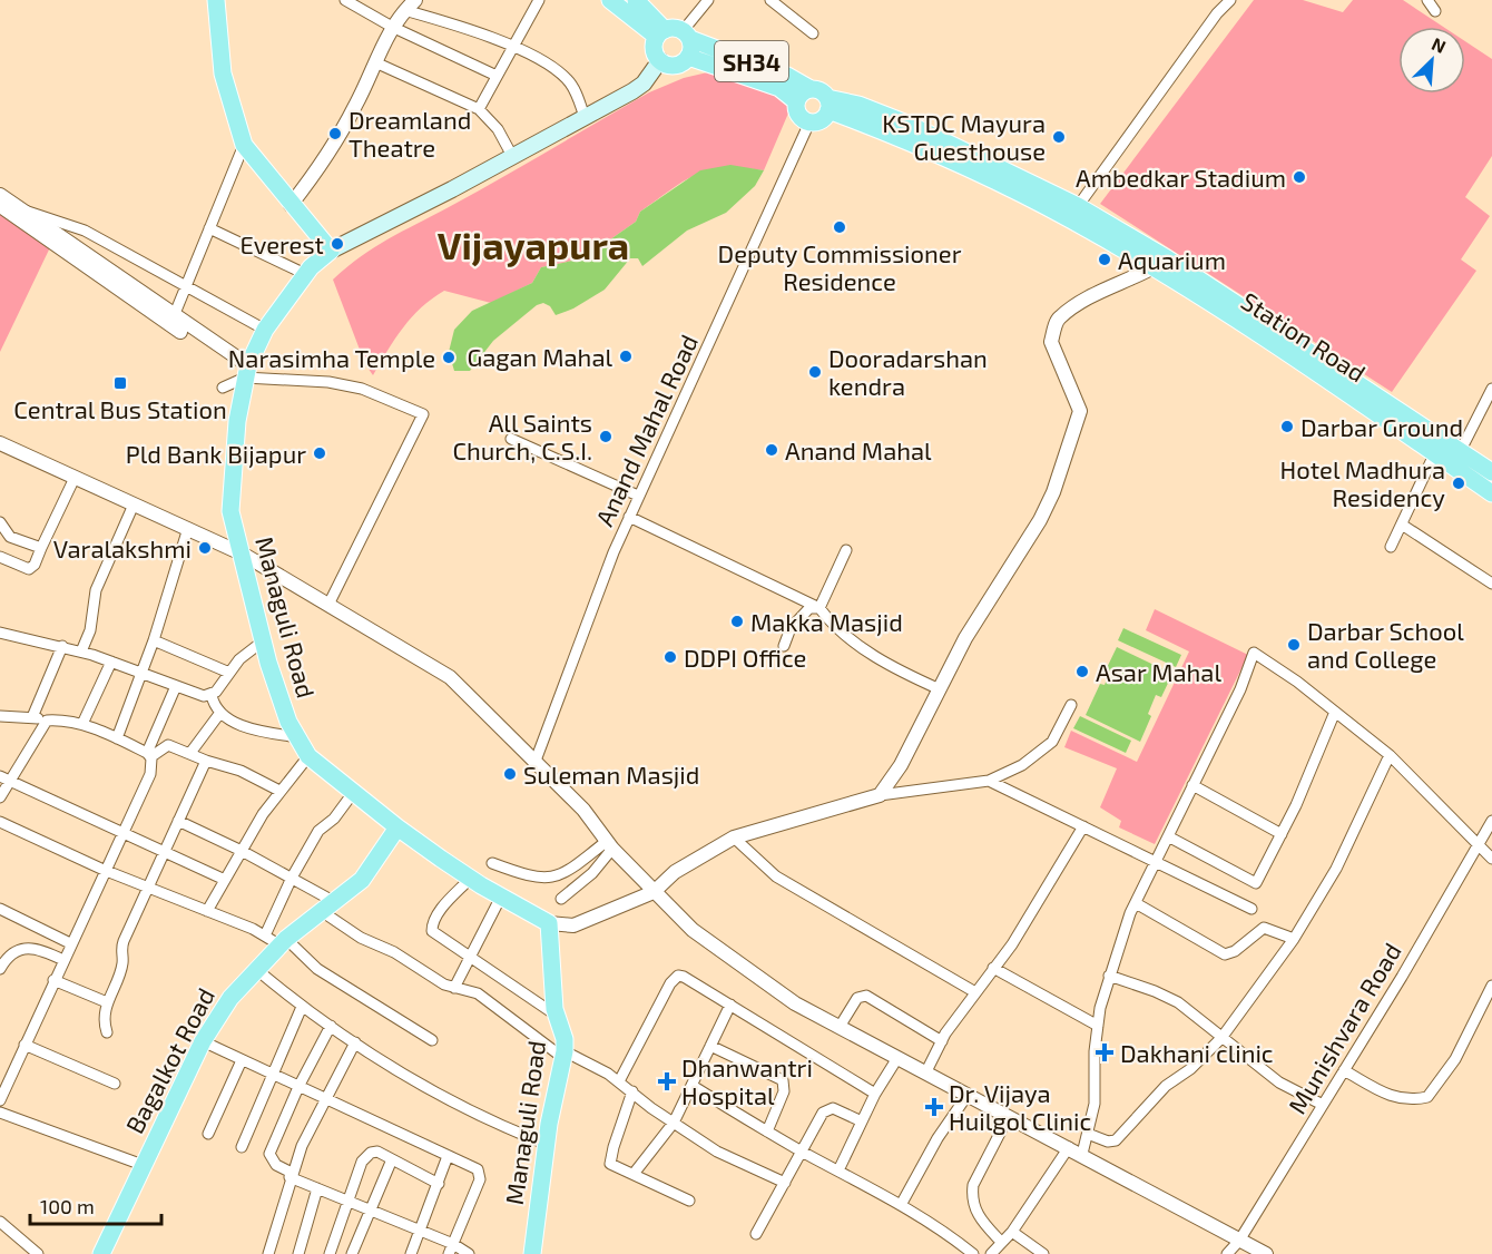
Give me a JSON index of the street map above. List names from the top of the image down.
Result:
{
  "streets": {
    "main road": [
      "SH34",
      "Station Road",
      "Managuli Road",
      "Bagalkot Road"
    ],
    "street": ["Anand Mahal Road", "Munishvara Road"]
  },
  "crossings": [
    ["SH34", "Station Road"],
    ["SH34", "Anand Mahal Road"],
    ["Station Road", "Anand Mahal Road"],
    ["Managuli Road", "Bagalkot Road"]
  ],
  "districts": ["Vijayapura"],
  "places": {
    "other": [
      "Dreamland Theatre",
      "KSTDC Mayura Guesthouse",
      "Ambedkar Stadium",
      "Deputy Commissioner Residence",
      "Everest",
      "Aquarium",
      "Gagan Mahal",
      "Narasimha Temple",
      "Dooradarshan kendra",
      "Darbar Ground",
      "All Saints Church, C.S.I.",
      "Anand Mahal",
      "Pld Bank Bijapur",
      "Hotel Madhura Residency",
      "Varalakshmi",
      "Makka Masjid",
      "Darbar School and College",
      "DDPI Office",
      "Asar Mahal",
      "Suleman Masjid"
    ],
    "transit": ["Central Bus Station"],
    "health": ["Dakhani clinic", "Dhanwantri Hospital", "Dr. Vijaya Huilgol Clinic"]
  },
  "scale_bar": "100 m",
  "north": "top right"
}
